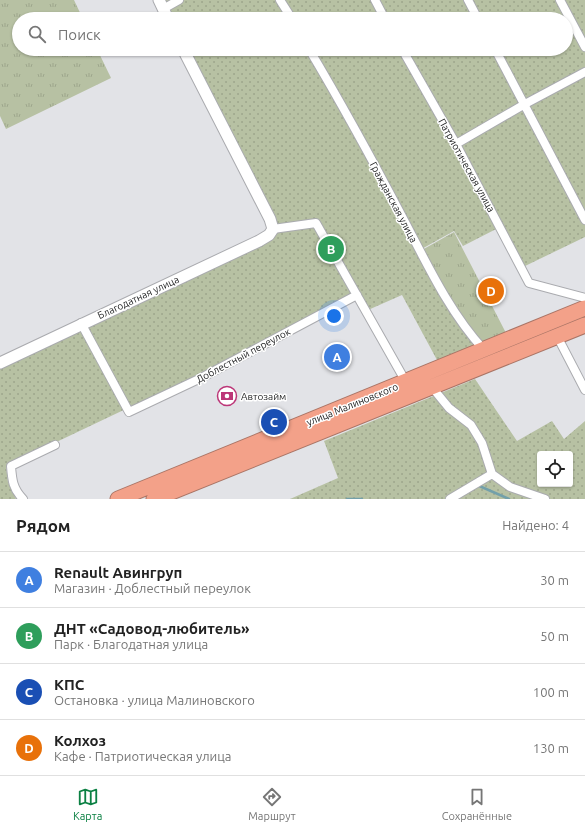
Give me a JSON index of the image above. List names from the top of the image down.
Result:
{
  "streets": {
    "highway": ["улица Малиновского"],
    "street": [
      "Патриотическая улица",
      "Гражданская улица",
      "Благодатная улица",
      "Доблестный переулок"
    ]
  },
  "crossings": [
    ["Гражданская улица", "улица Малиновского"],
    ["Благодатная улица", "Доблестный переулок"]
  ],
  "places": {
    "bank": ["Автозайм"]
  },
  "page": {
    "search": "Поиск",
    "pins": [
      "B",
      "D",
      "A",
      "C"
    ],
    "heading": ["Рядом", "Найдено: 4"],
    "list": [
      {
        "mark": "A",
        "name": "Renault Авингруп",
        "note": "Магазин · Доблестный переулок",
        "value": "30 m"
      },
      {
        "mark": "B",
        "name": "ДНТ «Садовод-любитель»",
        "note": "Парк · Благодатная улица",
        "value": "50 m"
      },
      {
        "mark": "C",
        "name": "КПС",
        "note": "Остановка · улица Малиновского",
        "value": "100 m"
      },
      {
        "mark": "D",
        "name": "Колхоз",
        "note": "Кафе · Патриотическая улица",
        "value": "130 m"
      }
    ],
    "nav": ["Карта", "Маршрут", "Сохранённые"]
  }
}
